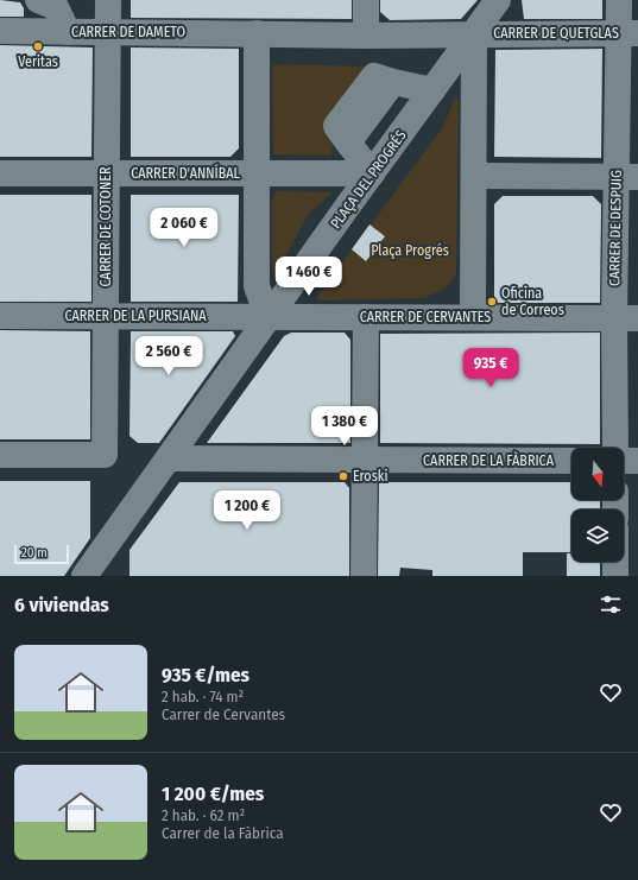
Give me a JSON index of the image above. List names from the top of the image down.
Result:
{
  "streets": {
    "street": [
      "CARRER DE DAMETO",
      "CARRER DE QUETGLAS",
      "CARRER D'ANNÍBAL",
      "PLAÇA DEL PROGRÉS",
      "CARRER DE COTONER",
      "CARRER DE DESPUIG",
      "CARRER DE LA PURSIANA",
      "CARRER DE CERVANTES",
      "CARRER DE LA FÀBRICA"
    ]
  },
  "crossings": [
    ["CARRER DE DAMETO", "CARRER DE COTONER"],
    ["CARRER DE QUETGLAS", "PLAÇA DEL PROGRÉS"],
    ["CARRER DE QUETGLAS", "CARRER DE DESPUIG"],
    ["CARRER D'ANNÍBAL", "PLAÇA DEL PROGRÉS"],
    ["CARRER D'ANNÍBAL", "CARRER DE COTONER"],
    ["PLAÇA DEL PROGRÉS", "CARRER DE LA PURSIANA"],
    ["PLAÇA DEL PROGRÉS", "CARRER DE CERVANTES"],
    ["PLAÇA DEL PROGRÉS", "CARRER DE LA FÀBRICA"],
    ["CARRER DE COTONER", "CARRER DE LA PURSIANA"],
    ["CARRER DE DESPUIG", "CARRER DE CERVANTES"],
    ["CARRER DE LA PURSIANA", "CARRER DE CERVANTES"]
  ],
  "parks": ["Plaça Progrés"],
  "places": ["Veritas", "Oficina de Correos", "Eroski"],
  "scale_bar": "20 m",
  "north": "bottom",
  "page": {
    "price": [
      "2 060 €",
      "1 460 €",
      "2 560 €",
      "935 €",
      "1 380 €",
      "1 200 €"
    ],
    "scale": "20 m",
    "heading": "6 viviendas",
    "list": [
      {
        "name": "935 €/mes",
        "note": "2 hab. · 74 m² · Carrer de Cervantes"
      },
      {
        "name": "1 200 €/mes",
        "note": "2 hab. · 62 m² · Carrer de la Fàbrica"
      }
    ]
  }
}
